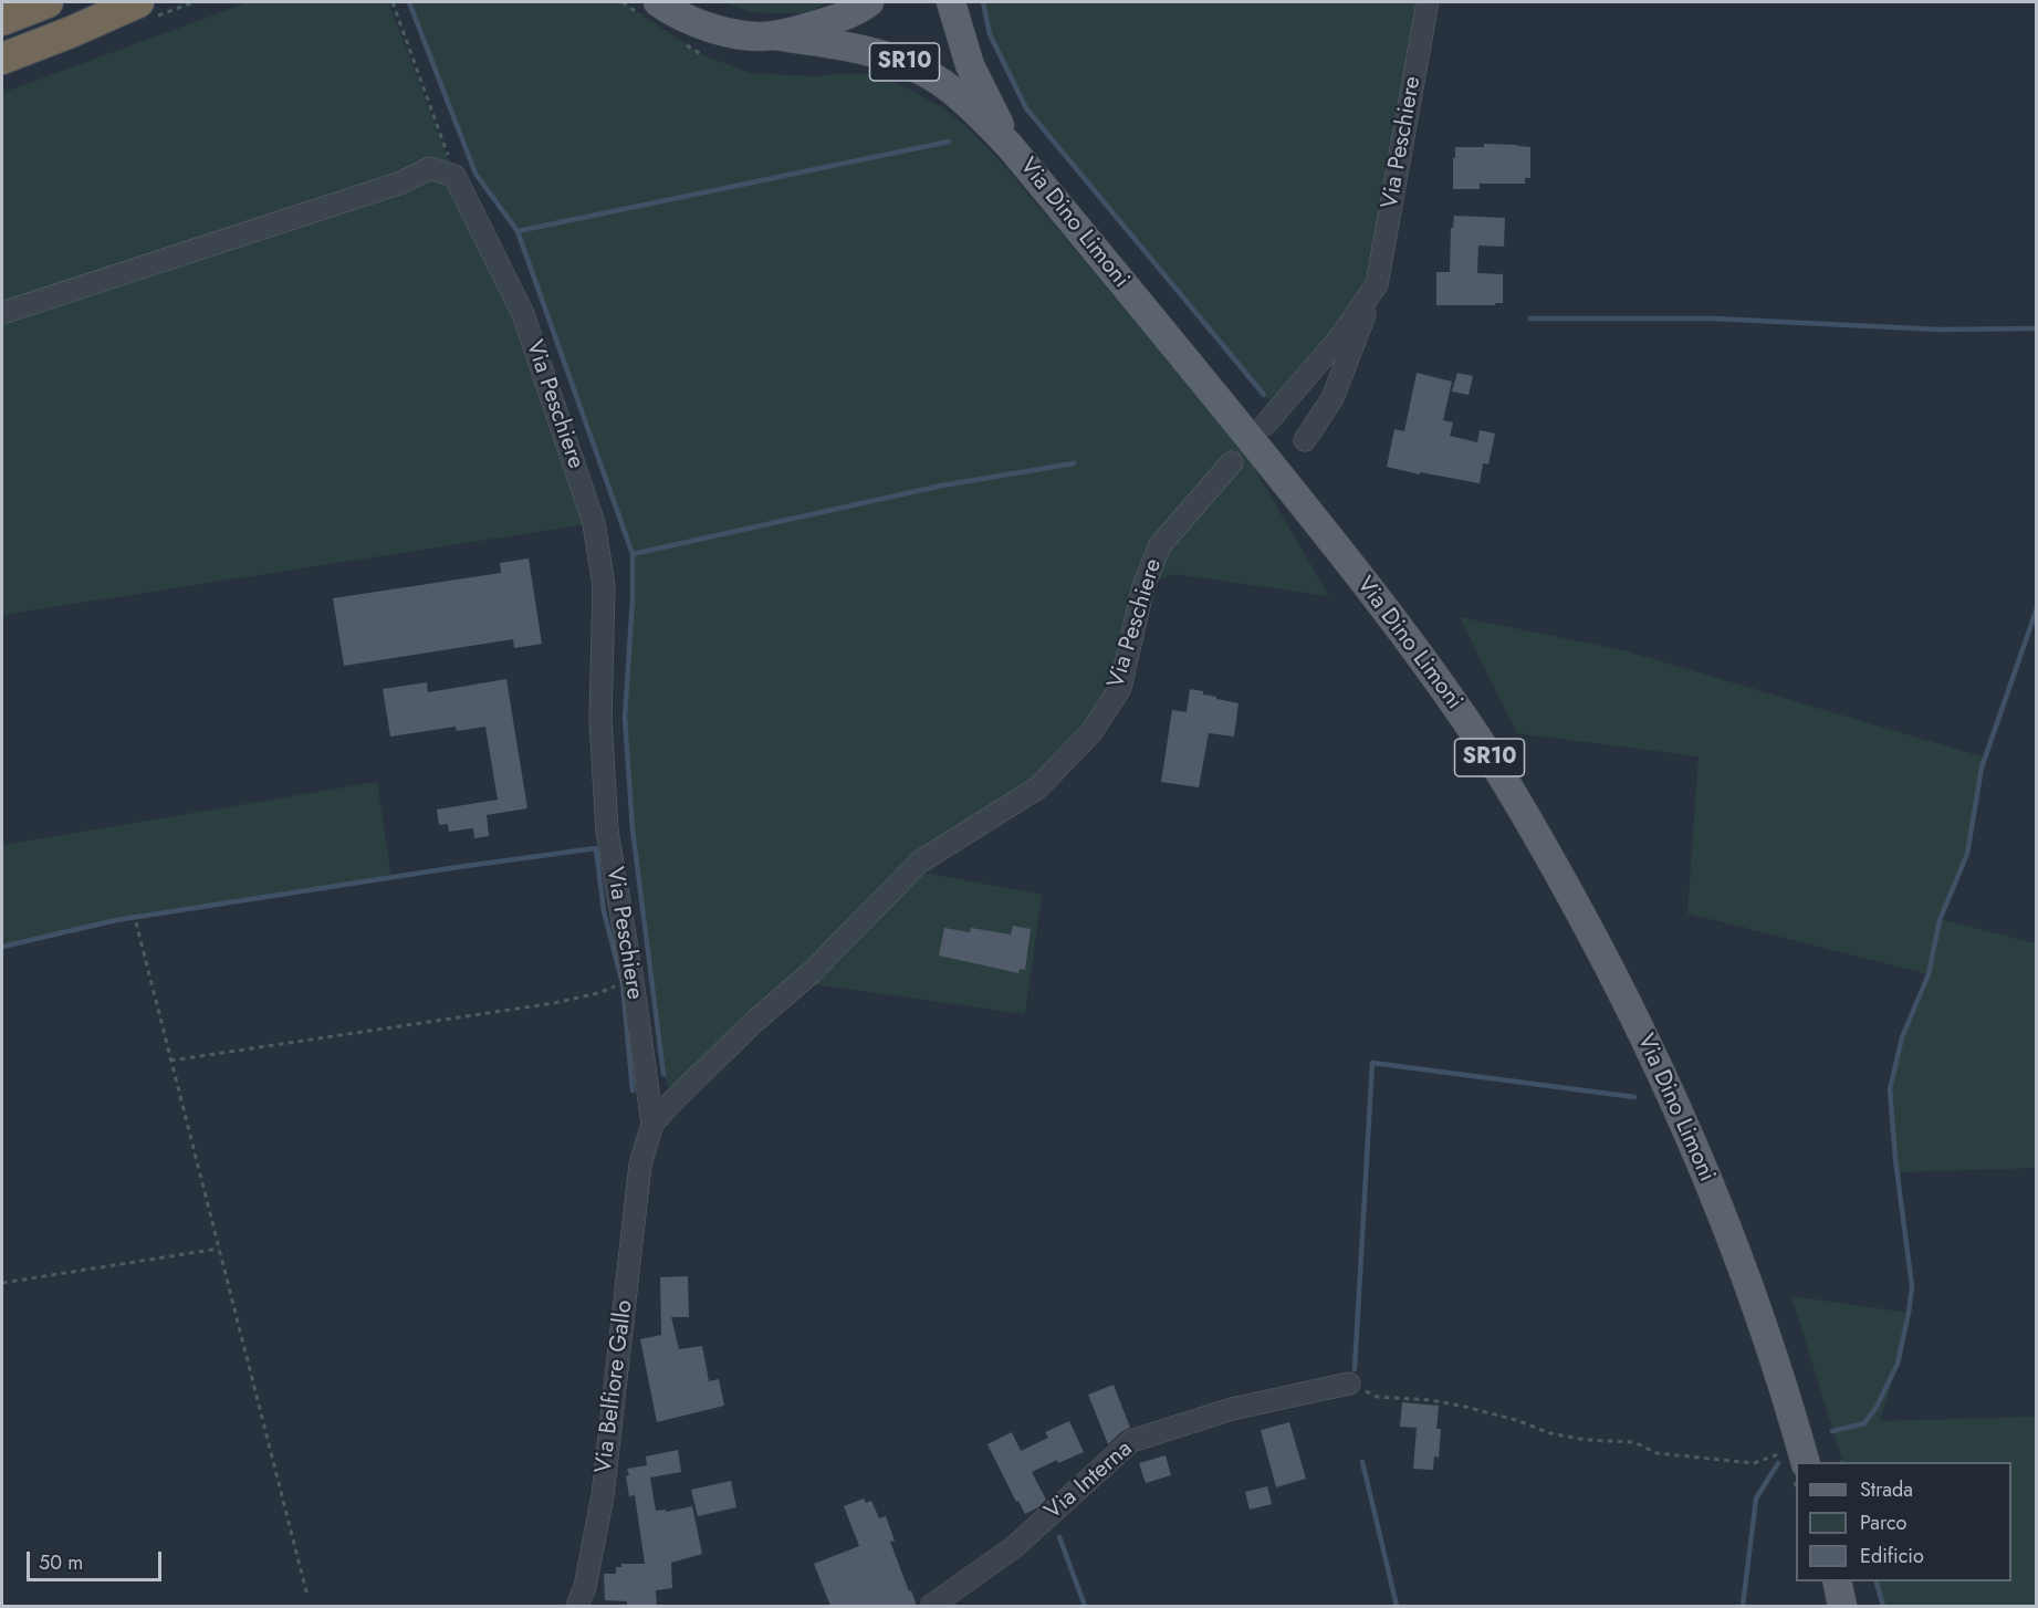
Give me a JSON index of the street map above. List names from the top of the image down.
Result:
{
  "streets": {
    "main road": ["SR10", "Via Dino Limoni"],
    "street": ["Via Peschiere", "Via Belfiore Gallo", "Via Interna"]
  },
  "crossings": [
    ["SR10", "Via Dino Limoni"],
    ["Via Peschiere", "Via Belfiore Gallo"]
  ],
  "legend": ["Strada", "Parco", "Edificio"],
  "scale_bar": "50 m"
}
